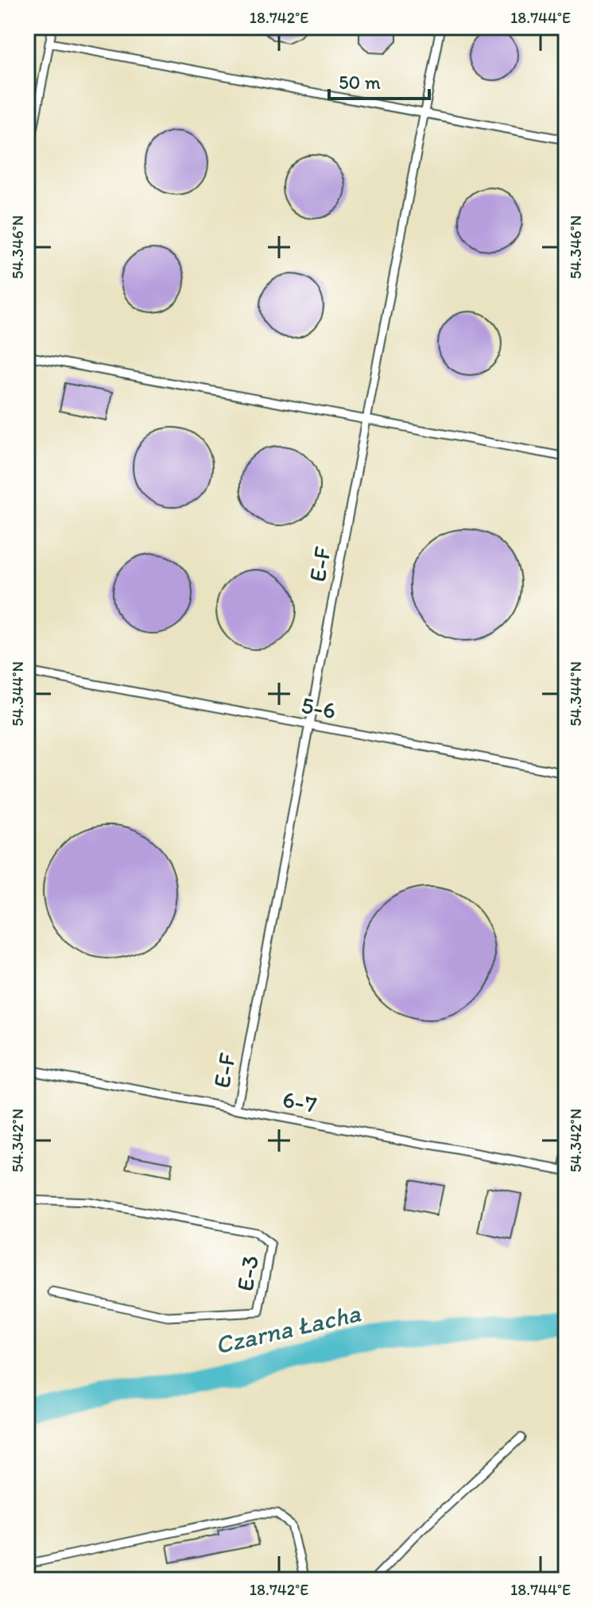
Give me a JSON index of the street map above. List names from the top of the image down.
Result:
{
  "streets": {
    "lane": [
      "E-F",
      "5-6",
      "6-7",
      "E-3"
    ]
  },
  "crossings": [
    ["E-F", "5-6"],
    ["E-F", "6-7"]
  ],
  "water": ["Czarna Łacha"],
  "scale_bar": "50 m",
  "coordinates": [
    "18.742°E",
    "18.744°E",
    "54.346°N",
    "54.344°N",
    "54.342°N"
  ]
}
